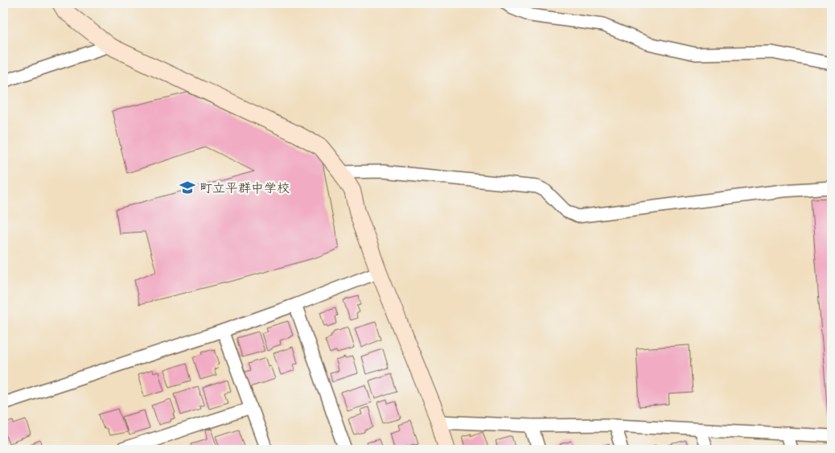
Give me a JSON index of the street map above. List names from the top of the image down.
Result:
{
  "places": {
    "school or university": ["町立平群中学校"]
  }
}
